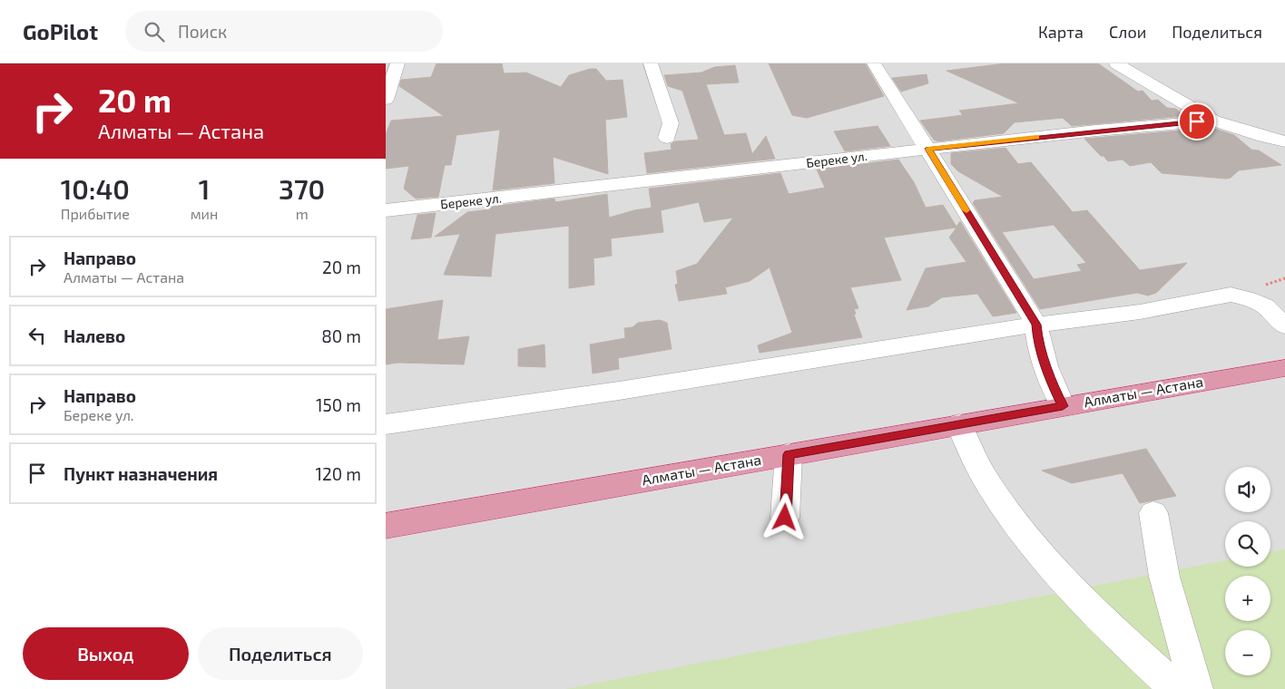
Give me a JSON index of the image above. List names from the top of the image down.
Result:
{
  "streets": {
    "highway": ["Алматы — Астана"],
    "street": ["Береке ул."]
  },
  "page": {
    "header": "GoPilot",
    "search": "Поиск",
    "nav": ["Карта", "Слои", "Поделиться"],
    "turn": ["20 m", "Алматы — Астана"],
    "eta": [
      "10:40",
      "Прибытие",
      "1",
      "мин",
      "370",
      "m"
    ],
    "list": [
      {
        "name": "Направо",
        "note": "Алматы — Астана",
        "value": "20 m"
      },
      {
        "name": "Налево",
        "value": "80 m"
      },
      {
        "name": "Направо",
        "note": "Береке ул.",
        "value": "150 m"
      },
      {
        "name": "Пункт назначения",
        "value": "120 m"
      }
    ],
    "map_buttons": ["+", "−"],
    "buttons": ["Выход", "Поделиться"]
  }
}
